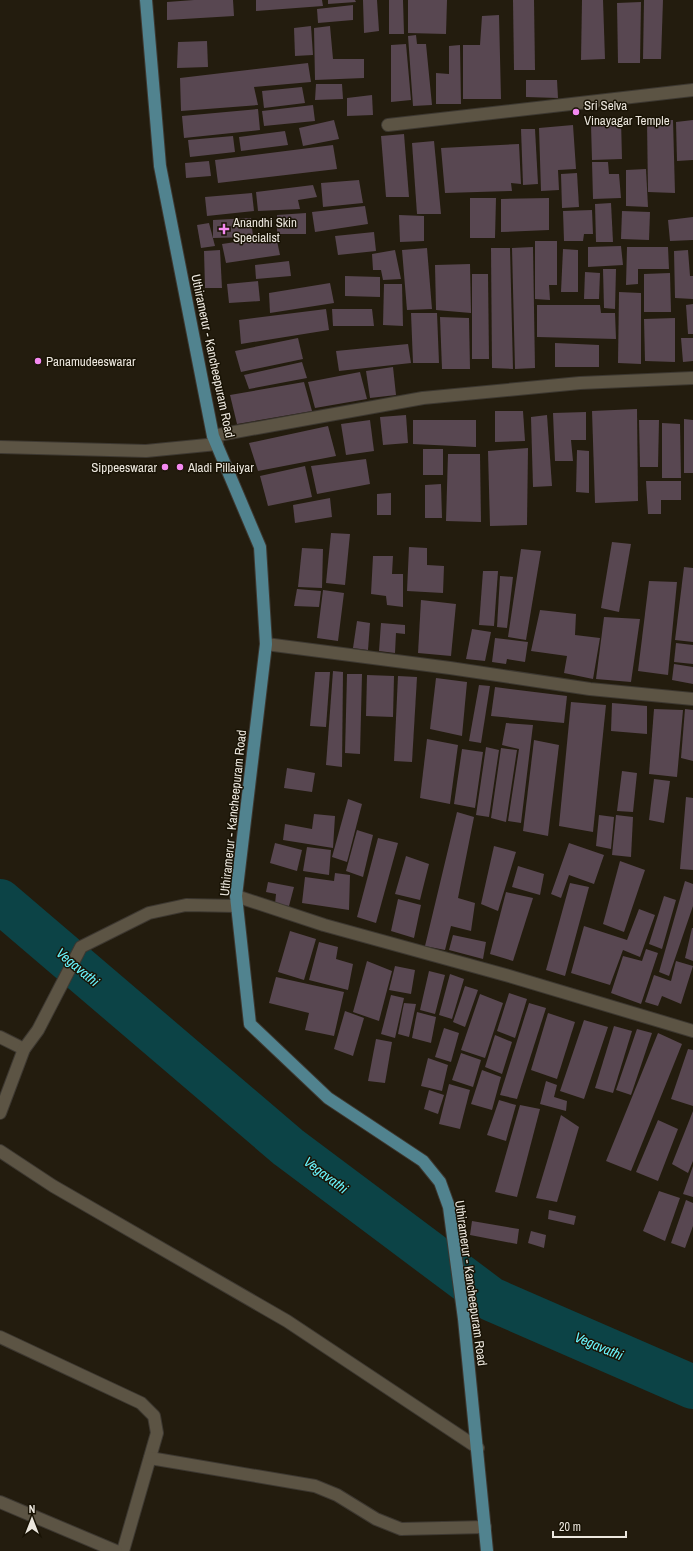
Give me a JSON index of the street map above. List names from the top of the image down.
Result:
{
  "streets": {
    "main road": ["Uthiramerur - Kancheepuram Road"]
  },
  "water": ["Vegavathi"],
  "places": {
    "other": [
      "Sri Selva Vinayagar Temple",
      "Panamudeeswarar",
      "Sippeeswarar",
      "Aladi Pillaiyar"
    ],
    "health": ["Anandhi Skin Specialist"]
  },
  "scale_bar": "20 m",
  "north": "top"
}
